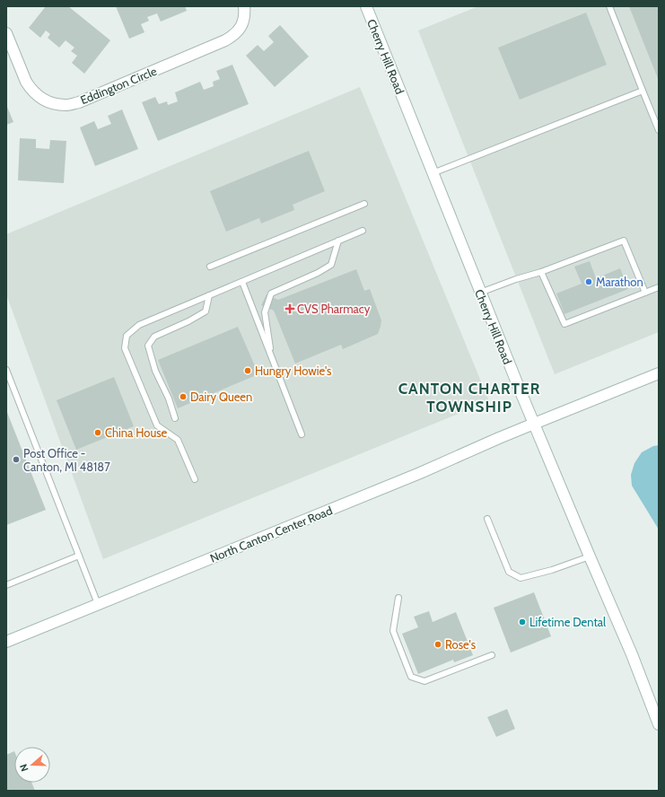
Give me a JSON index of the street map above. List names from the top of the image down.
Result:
{
  "streets": {
    "main road": ["Cherry Hill Road", "Eddington Circle", "North Canton Center Road"]
  },
  "crossings": [
    ["Cherry Hill Road", "North Canton Center Road"]
  ],
  "districts": ["CANTON CHARTER TOWNSHIP"],
  "places": {
    "other": [
      "Marathon",
      "Hungry Howie's",
      "Dairy Queen",
      "China House",
      "Post Office - Canton, MI 48187",
      "Lifetime Dental",
      "Rose's"
    ],
    "health": ["CVS Pharmacy"]
  },
  "north": "left"
}
